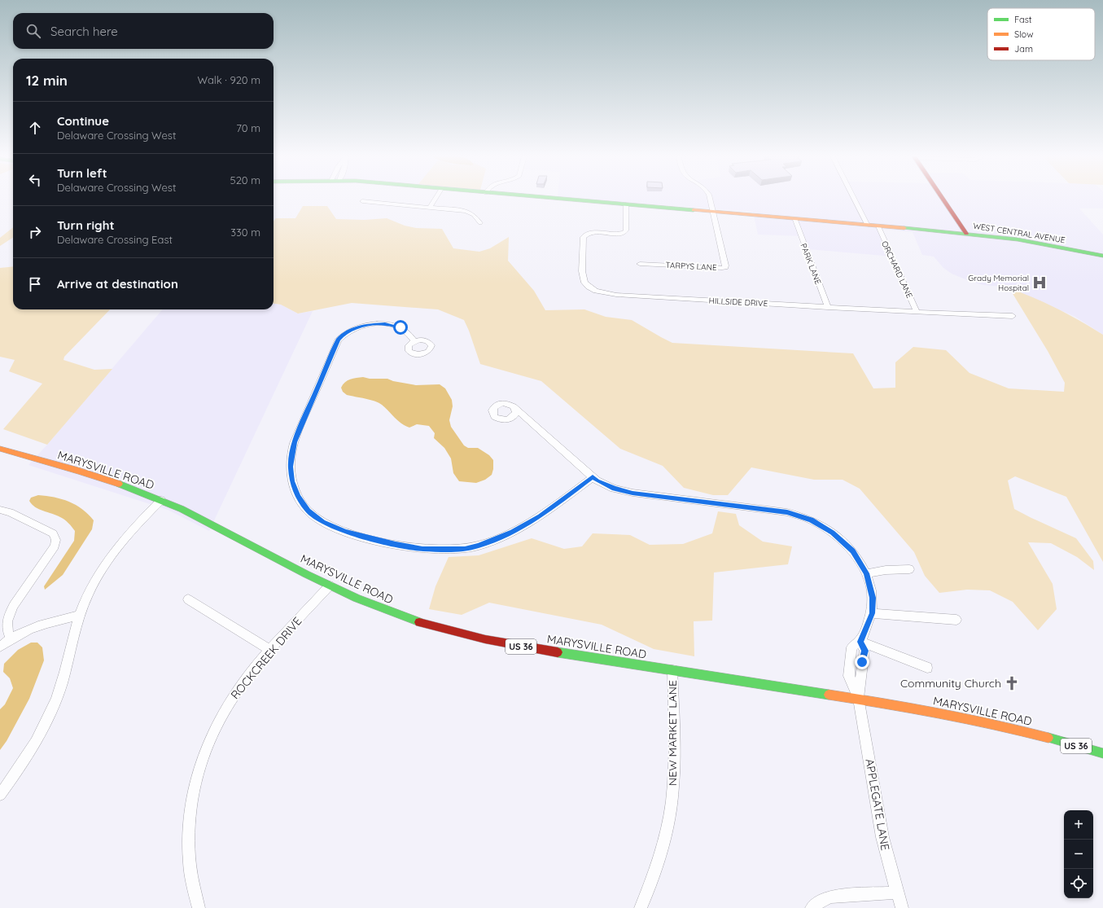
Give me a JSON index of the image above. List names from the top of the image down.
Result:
{
  "streets": {
    "main road": ["WEST CENTRAL AVENUE", "MARYSVILLE ROAD", "US 36"],
    "street": [
      "PARK LANE",
      "TARPYS LANE",
      "ORCHARD LANE",
      "HILLSIDE DRIVE",
      "ROCKCREEK DRIVE",
      "NEW MARKET LANE",
      "APPLEGATE LANE"
    ]
  },
  "crossings": [
    ["WEST CENTRAL AVENUE", "PARK LANE"],
    ["WEST CENTRAL AVENUE", "TARPYS LANE"],
    ["WEST CENTRAL AVENUE", "ORCHARD LANE"],
    ["WEST CENTRAL AVENUE", "HILLSIDE DRIVE"],
    ["PARK LANE", "HILLSIDE DRIVE"],
    ["ORCHARD LANE", "HILLSIDE DRIVE"],
    ["MARYSVILLE ROAD", "ROCKCREEK DRIVE"],
    ["MARYSVILLE ROAD", "NEW MARKET LANE"],
    ["MARYSVILLE ROAD", "APPLEGATE LANE"]
  ],
  "places": {
    "hospital": ["Grady Memorial Hospital"],
    "church": ["Community Church"]
  },
  "legend": ["Fast", "Slow", "Jam"],
  "page": {
    "search": "Search here",
    "heading": ["12 min", "Walk · 920 m"],
    "list": [
      ["Continue", "Delaware Crossing West", "70 m"],
      ["Turn left", "Delaware Crossing West", "520 m"],
      ["Turn right", "Delaware Crossing East", "330 m"],
      "Arrive at destination"
    ],
    "map_buttons": ["+", "−"]
  }
}
